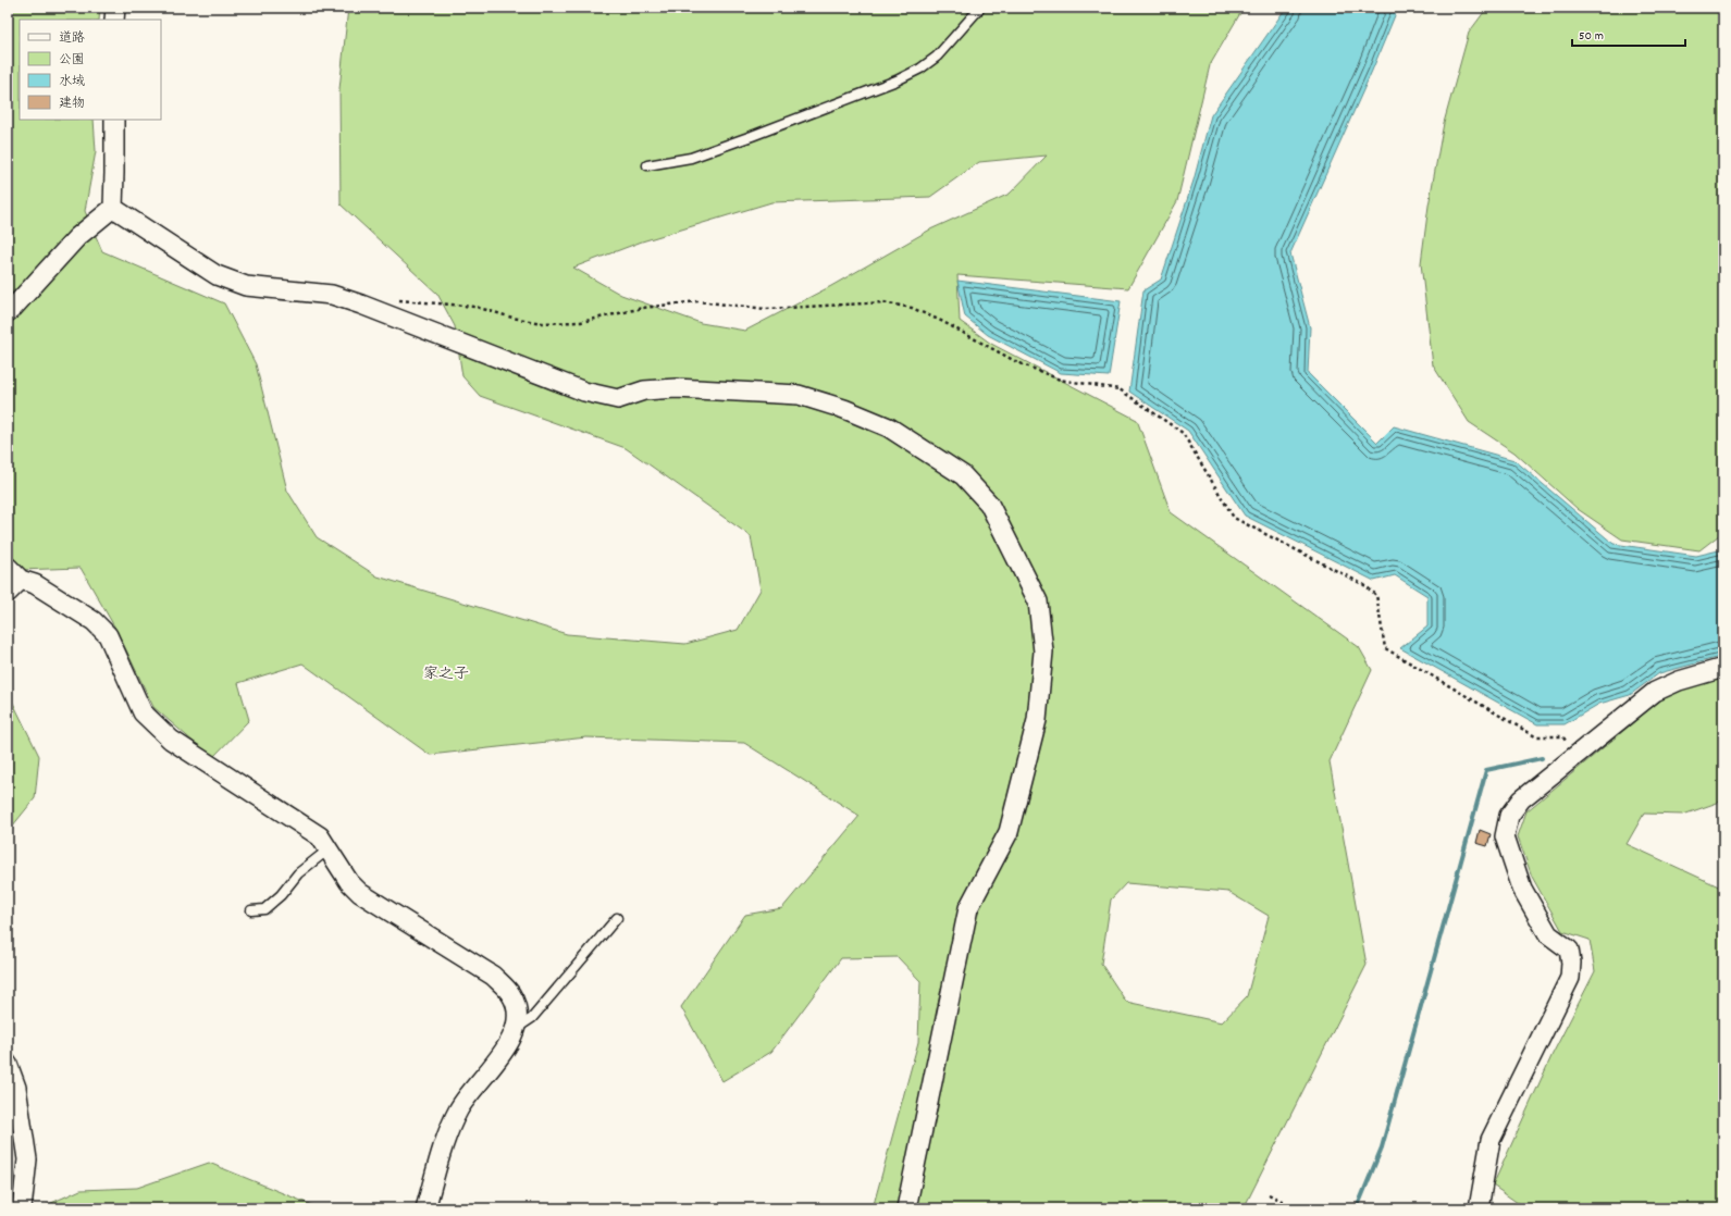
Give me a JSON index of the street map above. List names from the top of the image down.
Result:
{
  "districts": ["家之子"],
  "legend": [
    "道路",
    "公園",
    "水域",
    "建物"
  ],
  "scale_bar": "50 m"
}
